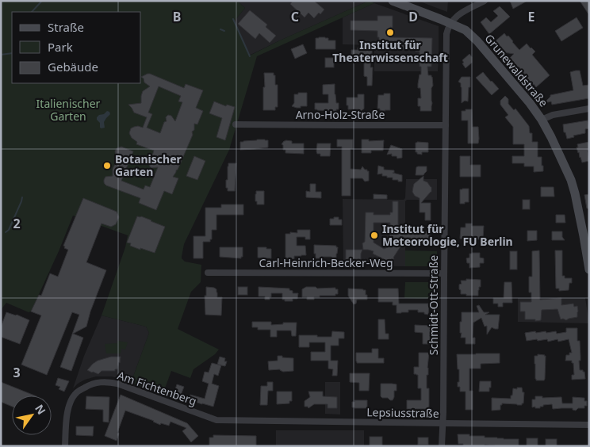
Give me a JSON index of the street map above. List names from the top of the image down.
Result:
{
  "streets": {
    "main road": ["Grunewaldstraße"],
    "street": [
      "Arno-Holz-Straße",
      "Carl-Heinrich-Becker-Weg",
      "Schmidt-Ott-Straße",
      "Am Fichtenberg",
      "Lepsiusstraße"
    ]
  },
  "crossings": [
    ["Grunewaldstraße", "Schmidt-Ott-Straße"],
    ["Arno-Holz-Straße", "Schmidt-Ott-Straße"],
    ["Carl-Heinrich-Becker-Weg", "Schmidt-Ott-Straße"],
    ["Schmidt-Ott-Straße", "Lepsiusstraße"],
    ["Am Fichtenberg", "Lepsiusstraße"]
  ],
  "parks": ["Italienischer Garten"],
  "places": ["Institut für Theaterwissenschaft", "Botanischer Garten", "Institut für Meteorologie, FU Berlin"],
  "legend": ["Straße", "Park", "Gebäude"],
  "north": "top right",
  "grid": {
    "columns": [
      "B",
      "C",
      "D",
      "E"
    ],
    "rows": ["2", "3"]
  }
}
